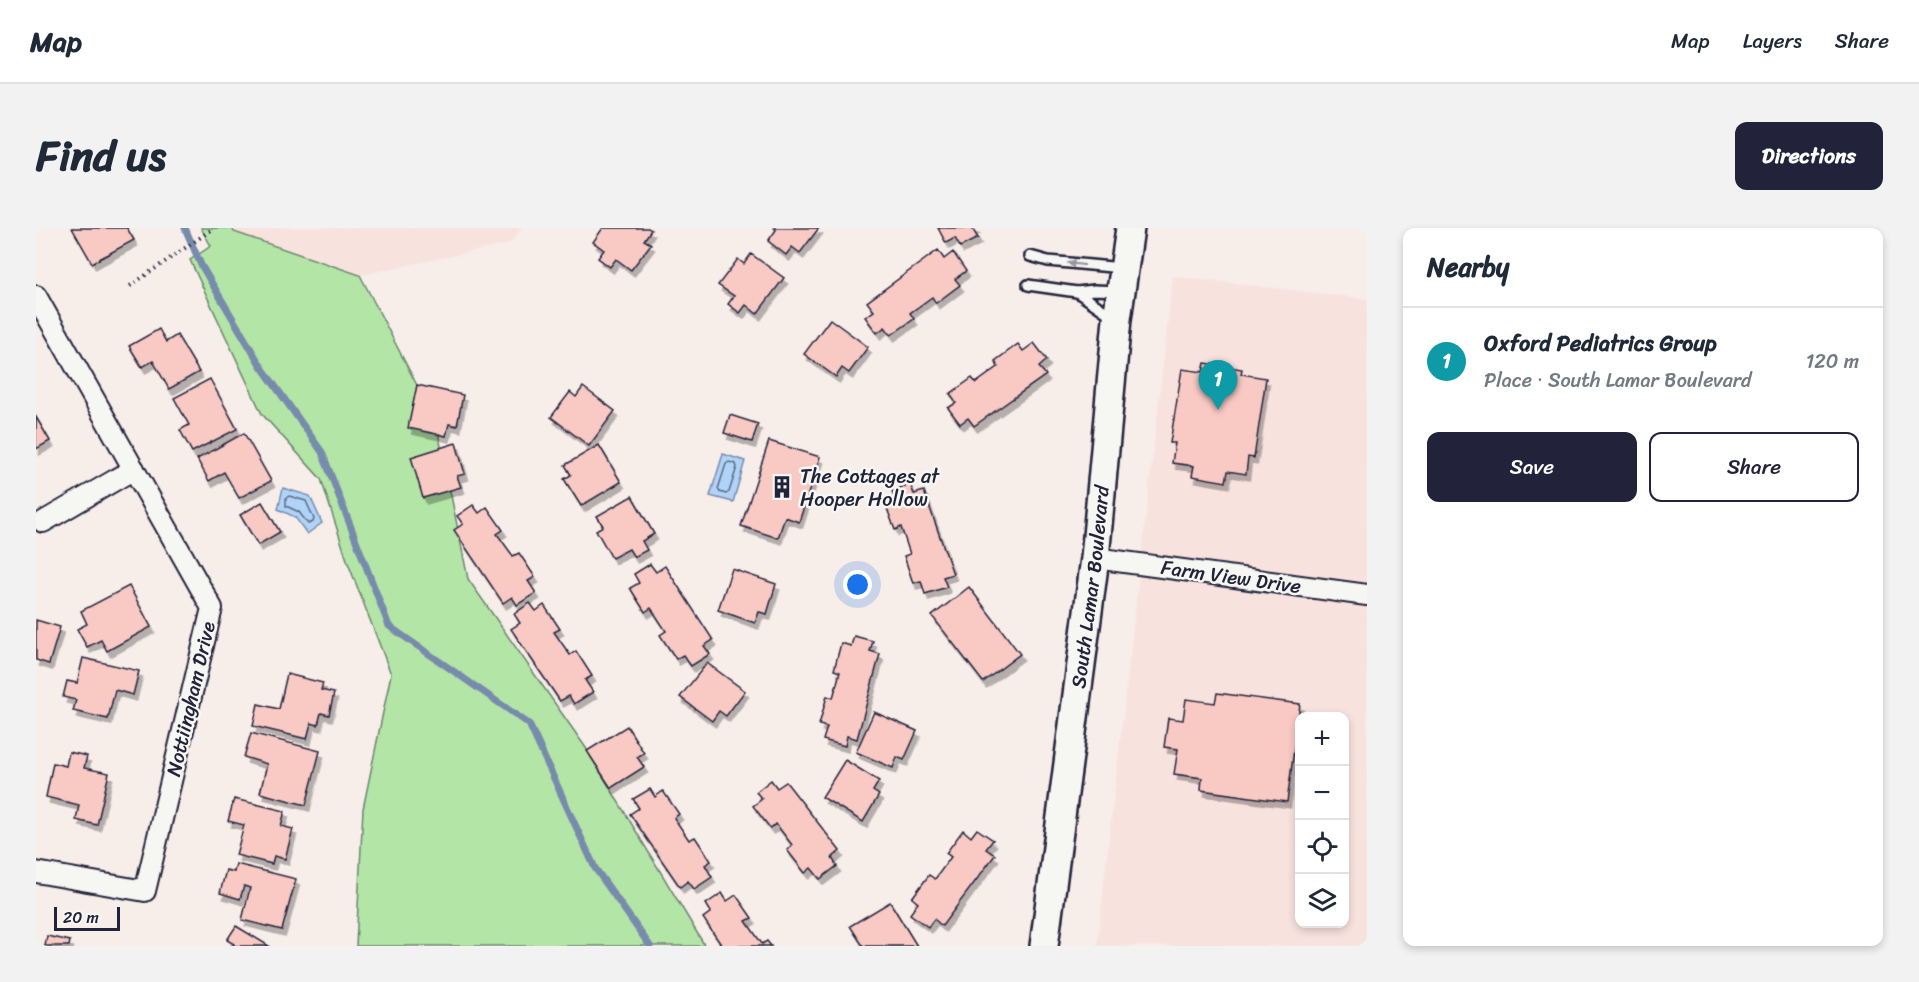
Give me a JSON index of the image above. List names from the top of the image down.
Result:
{
  "streets": {
    "street": ["Farm View Drive", "South Lamar Boulevard", "Nottiingham Drive"]
  },
  "crossings": [
    ["Farm View Drive", "South Lamar Boulevard"]
  ],
  "places": {
    "building": ["The Cottages at Hooper Hollow"]
  },
  "scale_bar": "20 m",
  "page": {
    "header": "Map",
    "nav": ["Map", "Layers", "Share"],
    "title": "Find us",
    "buttons": [
      "Directions",
      ["Save", "Share"]
    ],
    "heading": "Nearby",
    "list": [
      {
        "mark": "1",
        "name": "Oxford Pediatrics Group",
        "note": "Place · South Lamar Boulevard",
        "value": "120 m"
      }
    ],
    "pins": "1",
    "map_buttons": ["+", "−"],
    "scale": "20 m"
  }
}
